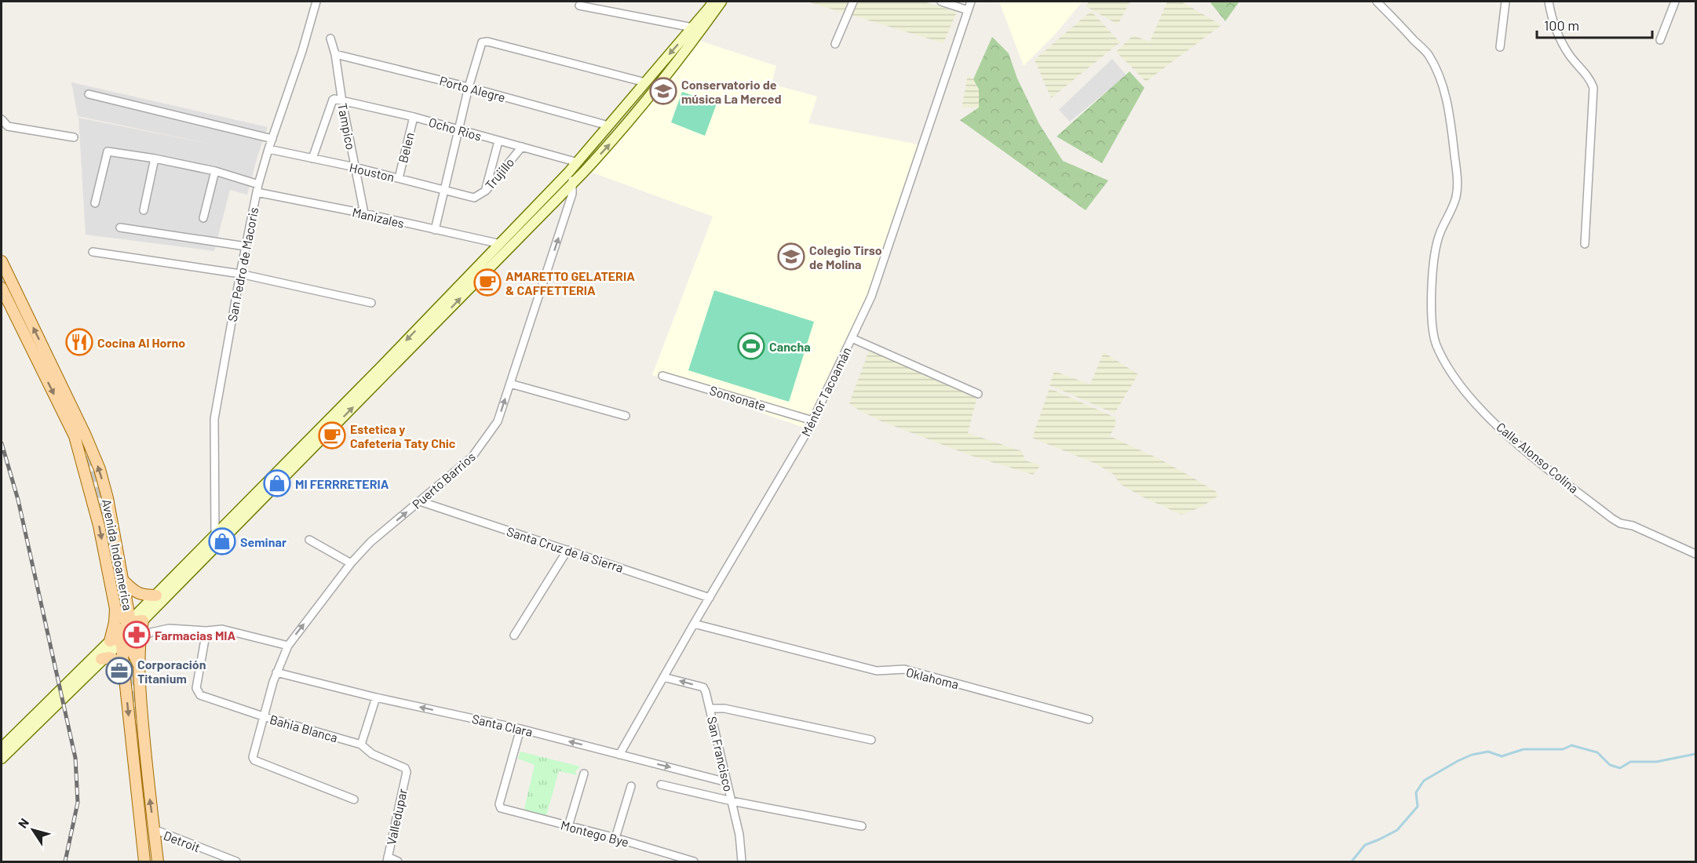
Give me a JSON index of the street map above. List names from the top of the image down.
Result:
{
  "streets": {
    "main road": ["Avenida Indoamerica"],
    "street": [
      "Porto Alegre",
      "Tampico",
      "Ocho Rios",
      "Belen",
      "Houston",
      "Trujillo",
      "Manizales",
      "San Pedro de Macoris",
      "Méntor Tacoamán",
      "Sonsonate",
      "Calle Alonso Colina",
      "Puerto Barrios",
      "Santa Cruz de la Sierra",
      "Oklahoma",
      "Santa Clara",
      "Bahia Blanca",
      "San Francisco",
      "Valledupar",
      "Montego Bye",
      "Detroit"
    ]
  },
  "crossings": [
    ["Porto Alegre", "Tampico"],
    ["Tampico", "Ocho Rios"],
    ["Tampico", "Houston"],
    ["Tampico", "Manizales"],
    ["Ocho Rios", "Belen"],
    ["Ocho Rios", "Houston"],
    ["Ocho Rios", "Trujillo"],
    ["Belen", "Houston"],
    ["Houston", "Trujillo"],
    ["Houston", "San Pedro de Macoris"],
    ["Manizales", "San Pedro de Macoris"],
    ["Méntor Tacoamán", "Sonsonate"],
    ["Méntor Tacoamán", "Santa Cruz de la Sierra"],
    ["Méntor Tacoamán", "Oklahoma"],
    ["Méntor Tacoamán", "Santa Clara"],
    ["Méntor Tacoamán", "San Francisco"],
    ["Puerto Barrios", "Santa Cruz de la Sierra"],
    ["Puerto Barrios", "Santa Clara"],
    ["Puerto Barrios", "Bahia Blanca"],
    ["Santa Clara", "San Francisco"],
    ["Santa Clara", "Montego Bye"],
    ["Bahia Blanca", "Valledupar"]
  ],
  "places": {
    "school or university": ["Conservatorio de música La Merced", "Colegio Tirso de Molina"],
    "cafe": ["AMARETTO GELATERIA & CAFFETTERIA", "Estetica y Cafeteria Taty Chic"],
    "restaurant": ["Cocina Al Horno"],
    "sports": ["Cancha"],
    "shop": ["MI FERRRETERIA", "Seminar"],
    "pharmacy": ["Farmacias MIA"],
    "office": ["Corporación Titanium"]
  },
  "scale_bar": "100 m",
  "north": "top left"
}
